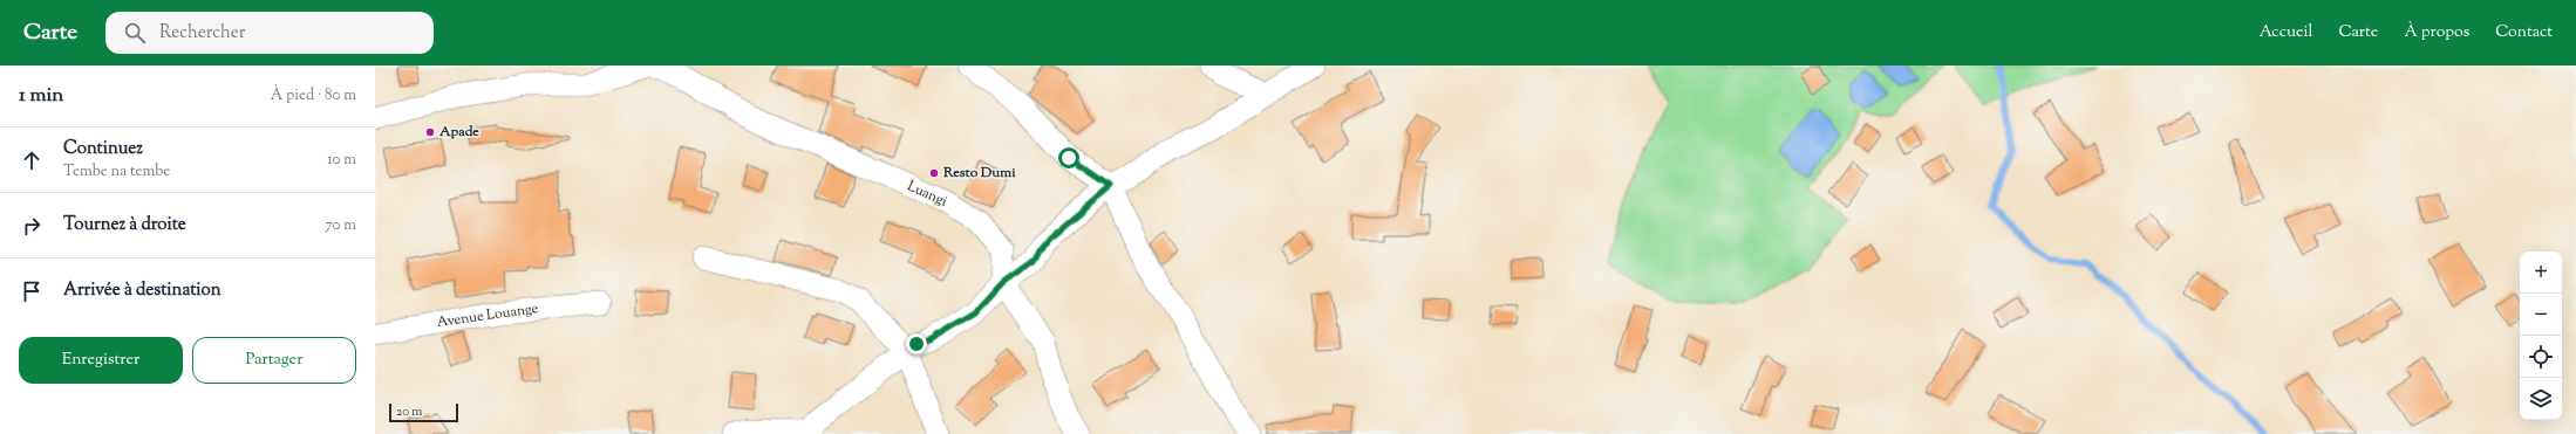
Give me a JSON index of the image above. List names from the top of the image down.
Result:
{
  "streets": {
    "street": ["Luangi", "Avenue Louange"]
  },
  "places": ["Apade", "Resto Dumi"],
  "scale_bar": "20 m",
  "page": {
    "header": "Carte",
    "search": "Rechercher",
    "nav": [
      "Accueil",
      "Carte",
      "À propos",
      "Contact"
    ],
    "heading": ["1 min", "À pied · 80 m"],
    "list": [
      ["Continuez", "Tembe na tembe", "10 m"],
      ["Tournez à droite", "70 m"],
      "Arrivée à destination"
    ],
    "map_buttons": ["+", "−"],
    "buttons": ["Enregistrer", "Partager"],
    "scale": "20 m"
  }
}
